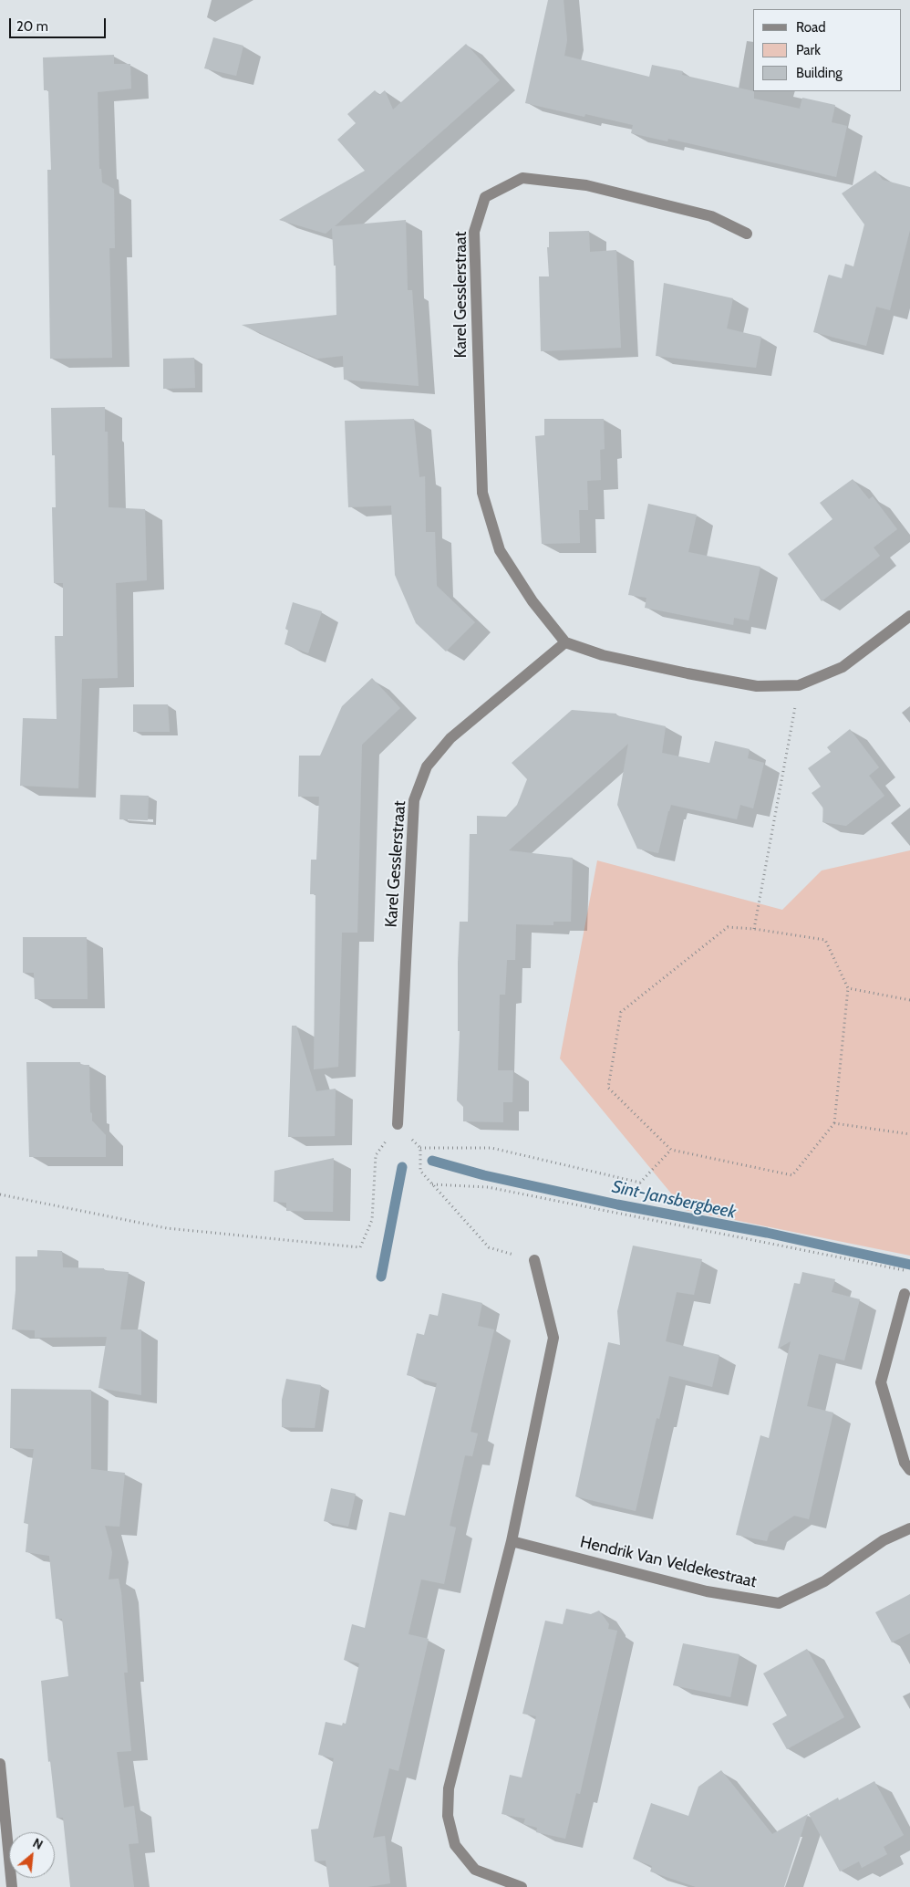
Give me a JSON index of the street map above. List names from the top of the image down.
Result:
{
  "streets": {
    "street": ["Karel Gesslerstraat", "Hendrik Van Veldekestraat"]
  },
  "water": ["Sint-Jansbergbeek"],
  "legend": ["Road", "Park", "Building"],
  "scale_bar": "20 m",
  "north": "top right"
}
